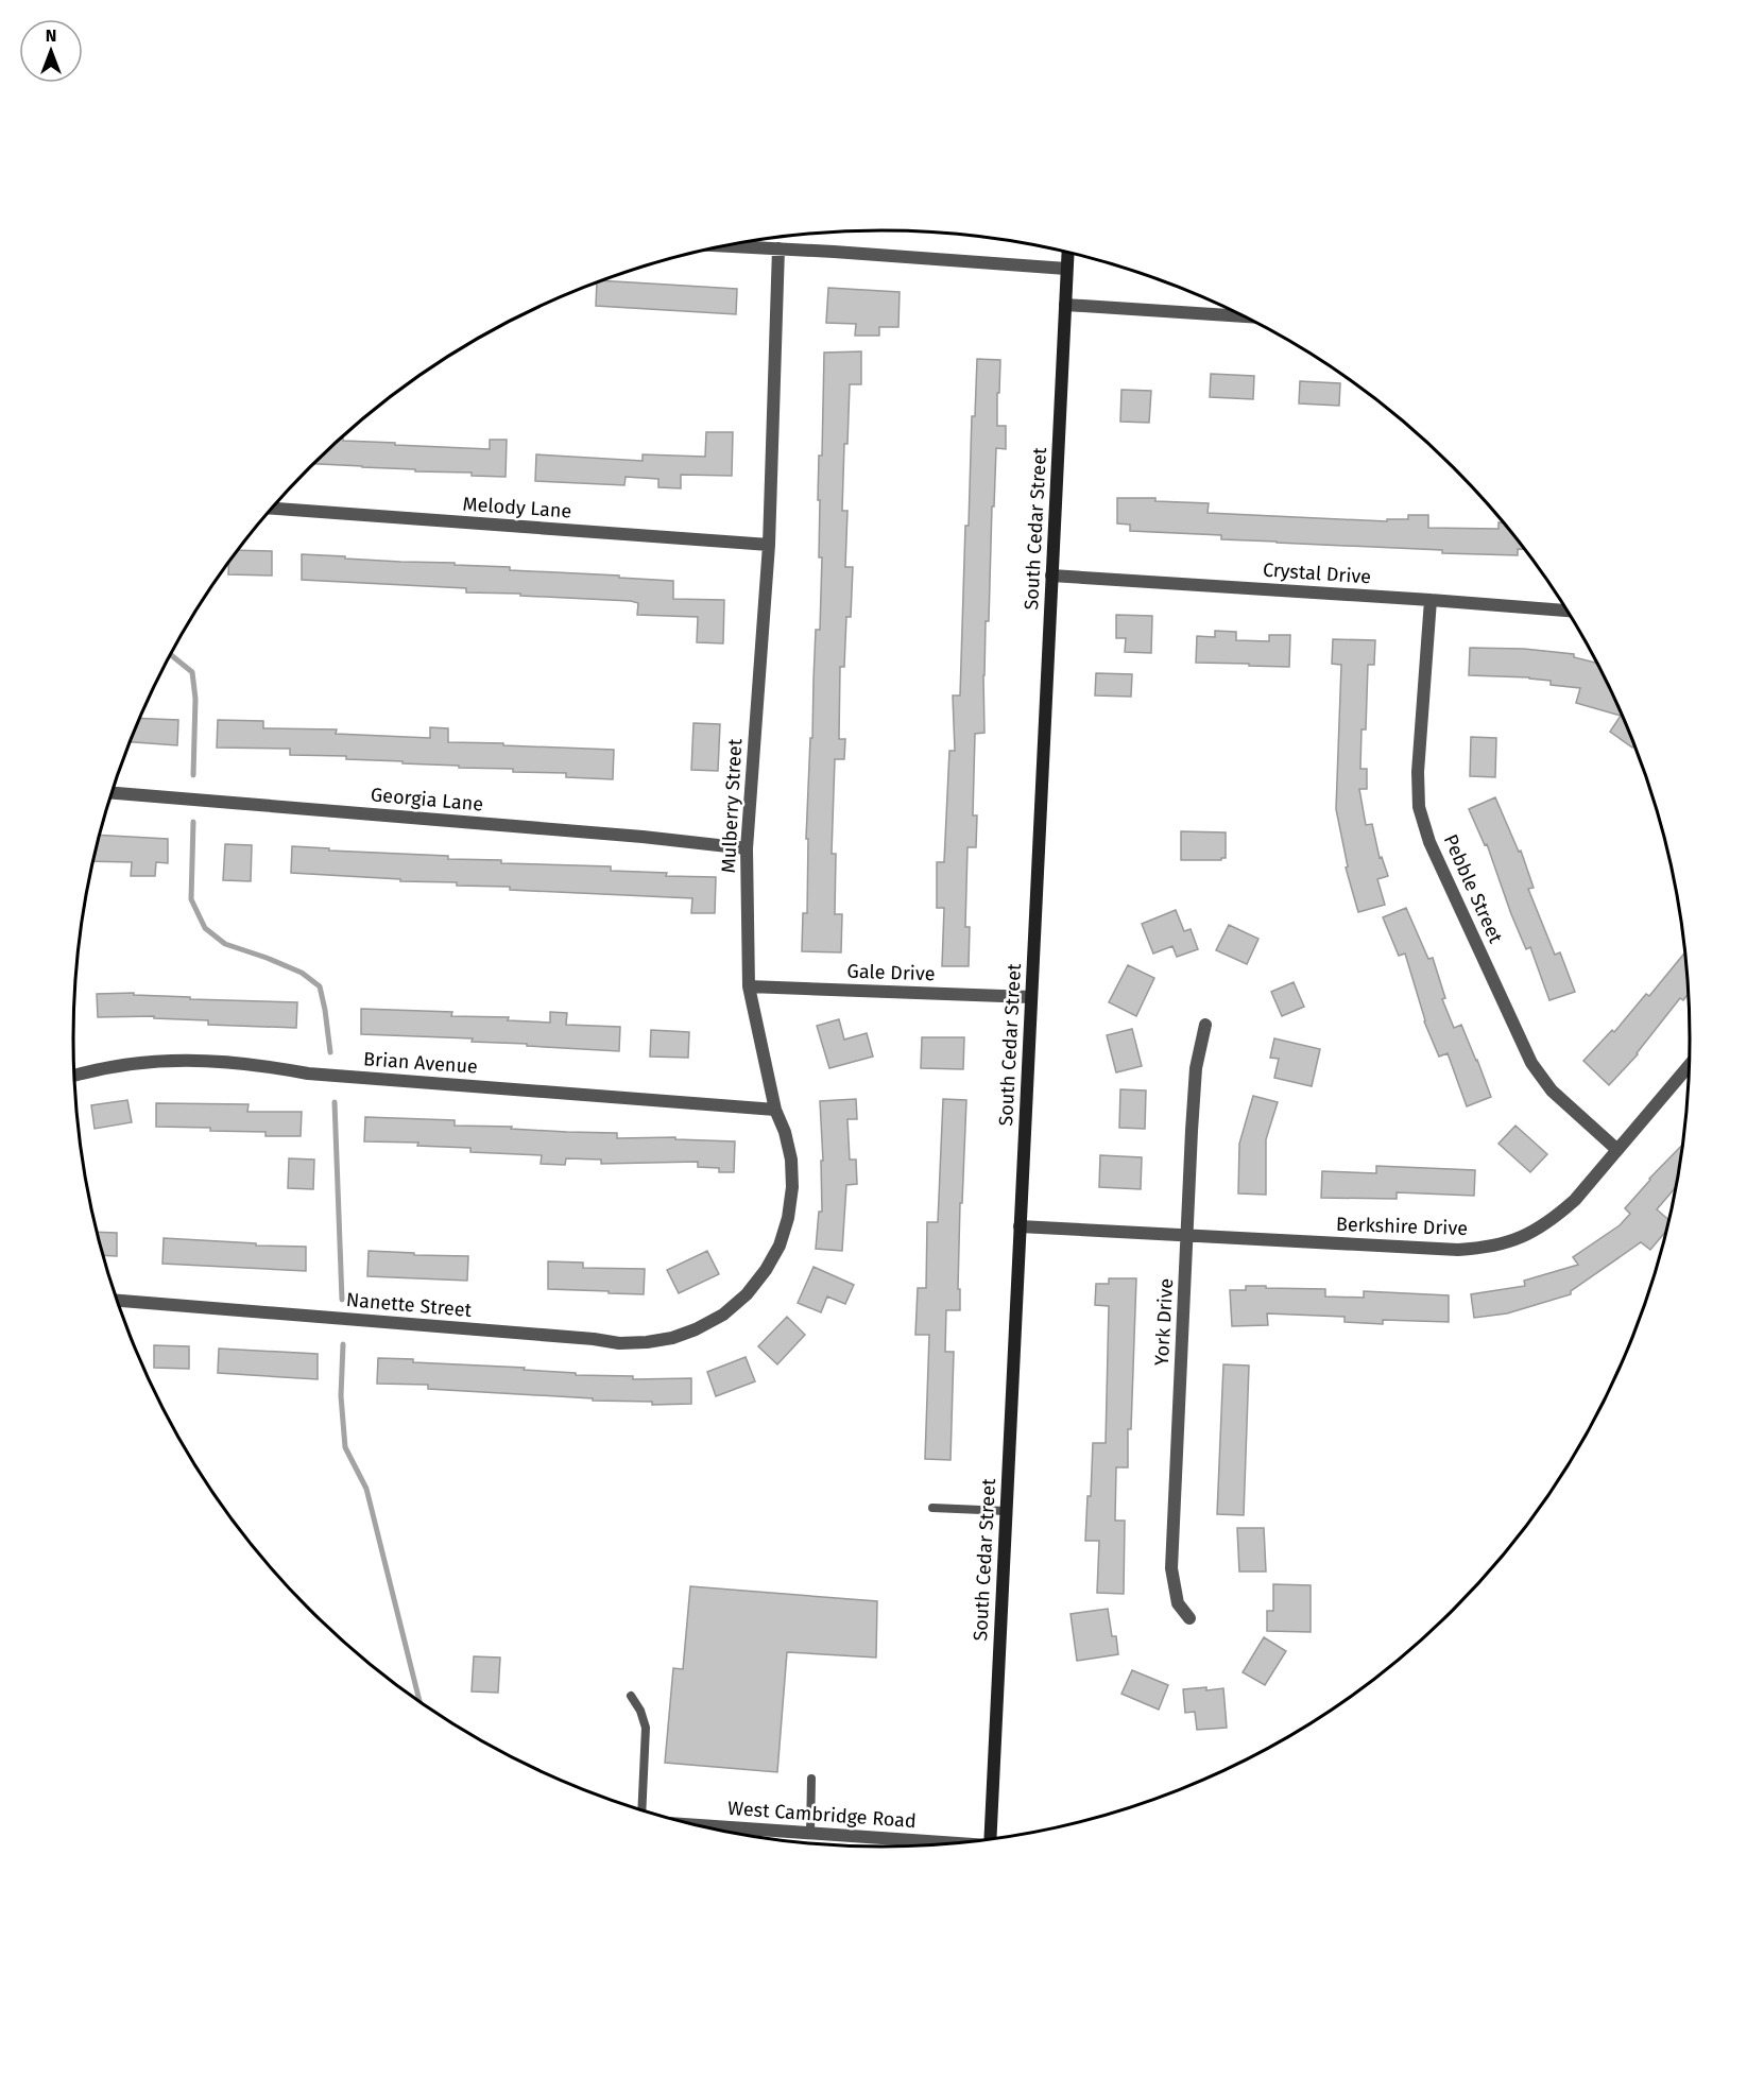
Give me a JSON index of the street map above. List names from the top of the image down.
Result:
{
  "streets": {
    "main road": ["South Cedar Street"],
    "street": [
      "Melody Lane",
      "Crystal Drive",
      "Georgia Lane",
      "Mulberry Street",
      "Pebble Street",
      "Gale Drive",
      "Brian Avenue",
      "Berkshire Drive",
      "Nanette Street",
      "York Drive",
      "West Cambridge Road"
    ]
  },
  "crossings": [
    ["Melody Lane", "Mulberry Street"],
    ["South Cedar Street", "Crystal Drive"],
    ["South Cedar Street", "Gale Drive"],
    ["South Cedar Street", "Berkshire Drive"],
    ["Crystal Drive", "Pebble Street"],
    ["Georgia Lane", "Mulberry Street"],
    ["Mulberry Street", "Gale Drive"],
    ["Mulberry Street", "Brian Avenue"],
    ["Mulberry Street", "Nanette Street"],
    ["Pebble Street", "Berkshire Drive"],
    ["Berkshire Drive", "York Drive"]
  ],
  "north": "top"
}
